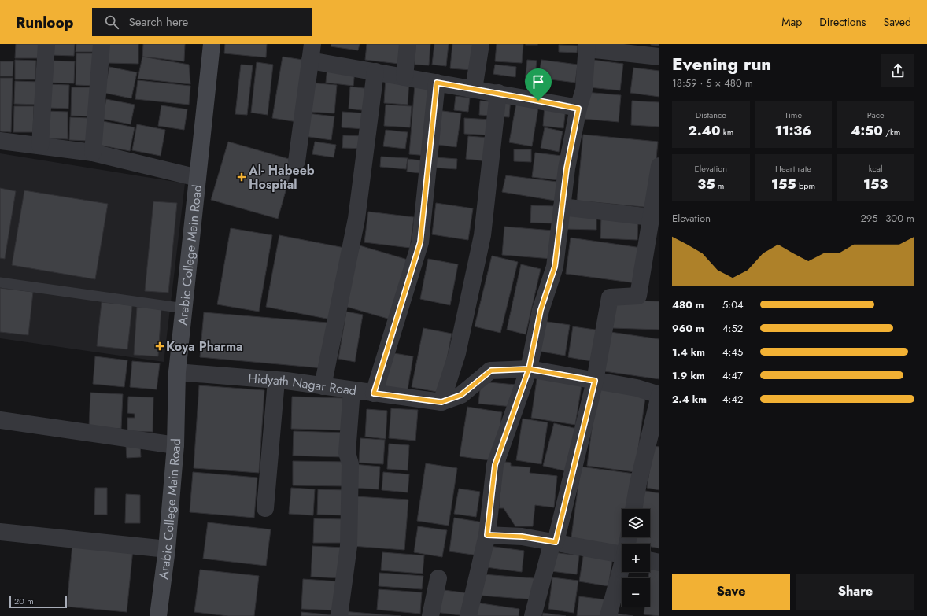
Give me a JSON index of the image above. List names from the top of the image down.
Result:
{
  "streets": {
    "main road": ["Arabic College Main Road"],
    "street": ["Hidyath Nagar Road"]
  },
  "crossings": [
    ["Arabic College Main Road", "Hidyath Nagar Road"]
  ],
  "places": {
    "health": ["Al- Habeeb Hospital", "Koya Pharma"]
  },
  "scale_bar": "20 m",
  "page": {
    "header": "Runloop",
    "search": "Search here",
    "nav": ["Map", "Directions", "Saved"],
    "heading": ["Evening run", "18:59 · 5 × 480 m"],
    "stats": [
      ["Distance", "2.40 km"],
      ["Time", "11:36"],
      ["Pace", "4:50 /km"],
      ["Elevation", "35 m"],
      ["Heart rate", "155 bpm"],
      ["kcal", "153"]
    ],
    "chart": ["Elevation", "295–300 m"],
    "list": [
      {
        "name": "480 m",
        "note": "5:04"
      },
      {
        "name": "960 m",
        "note": "4:52"
      },
      {
        "name": "1.4 km",
        "note": "4:45"
      },
      {
        "name": "1.9 km",
        "note": "4:47"
      },
      {
        "name": "2.4 km",
        "note": "4:42"
      }
    ],
    "map_buttons": ["+", "−"],
    "buttons": ["Save", "Share"],
    "scale": "20 m"
  }
}
